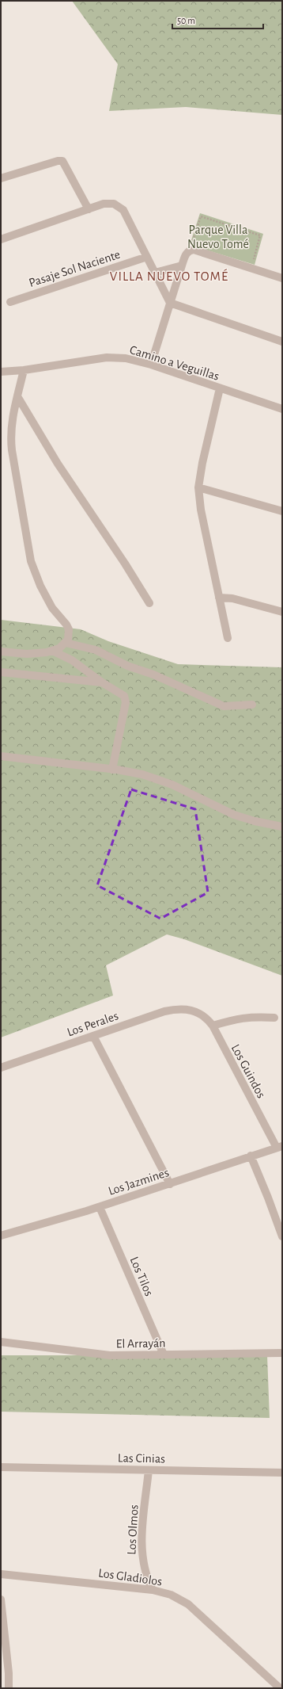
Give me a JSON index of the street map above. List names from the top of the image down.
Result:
{
  "streets": {
    "street": [
      "Pasaje Sol Naciente",
      "Camino a Veguillas",
      "Los Perales",
      "Los Guindos",
      "Los Jazmines",
      "Los Tilos",
      "El Arrayán",
      "Las Cinias",
      "Los Olmos",
      "Los Gladiolos"
    ]
  },
  "crossings": [
    ["Los Perales", "Los Guindos"],
    ["Los Guindos", "Los Jazmines"],
    ["Los Jazmines", "Los Tilos"],
    ["Los Tilos", "El Arrayán"],
    ["Las Cinias", "Los Olmos"],
    ["Los Olmos", "Los Gladiolos"]
  ],
  "districts": ["VILLA NUEVO TOMÉ"],
  "parks": ["Parque Villa Nuevo Tomé"],
  "scale_bar": "50 m"
}
